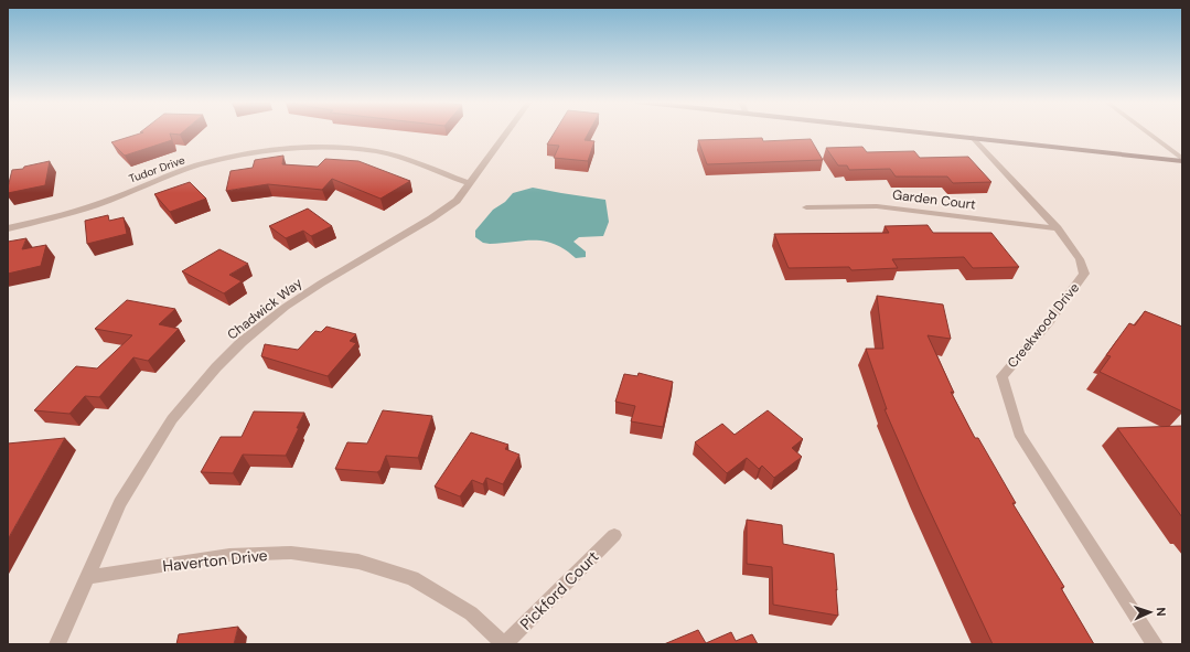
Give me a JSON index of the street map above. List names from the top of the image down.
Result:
{
  "streets": {
    "street": [
      "Tudor Drive",
      "Garden Court",
      "Chadwick Way",
      "Creekwood Drive",
      "Haverton Drive",
      "Pickford Court"
    ]
  },
  "crossings": [
    ["Tudor Drive", "Chadwick Way"],
    ["Garden Court", "Creekwood Drive"],
    ["Chadwick Way", "Haverton Drive"],
    ["Haverton Drive", "Pickford Court"]
  ],
  "north": "right"
}
